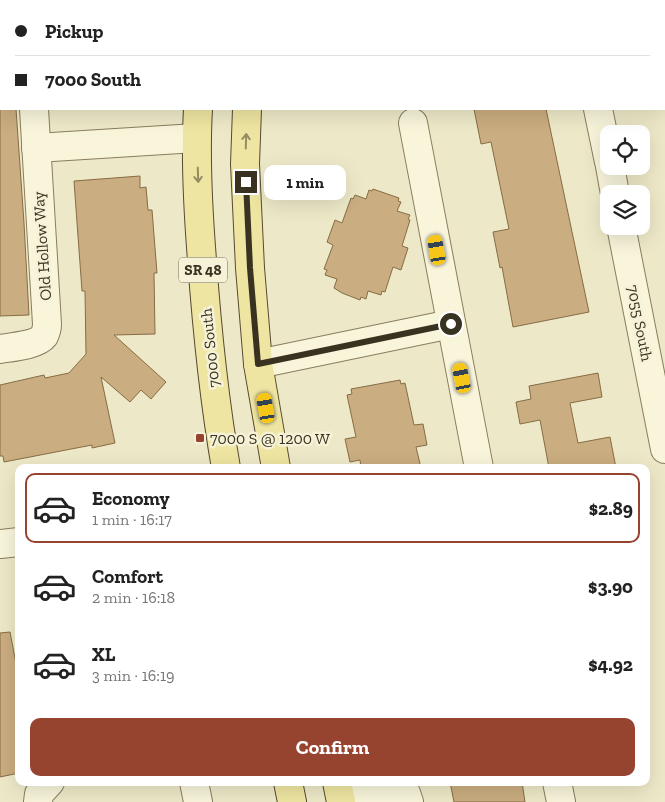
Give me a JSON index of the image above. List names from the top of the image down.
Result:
{
  "streets": {
    "main road": ["SR 48", "7000 South"],
    "street": ["Old Hollow Way", "7055 South"]
  },
  "places": {
    "transit": ["7000 S @ 1200 W"]
  },
  "page": {
    "banner": ["Pickup", "7000 South"],
    "bubble": "1 min",
    "list": [
      {
        "name": "Economy",
        "note": "1 min · 16:17",
        "value": "$2.89"
      },
      {
        "name": "Comfort",
        "note": "2 min · 16:18",
        "value": "$3.90"
      },
      {
        "name": "XL",
        "note": "3 min · 16:19",
        "value": "$4.92"
      }
    ],
    "buttons": "Confirm"
  }
}
